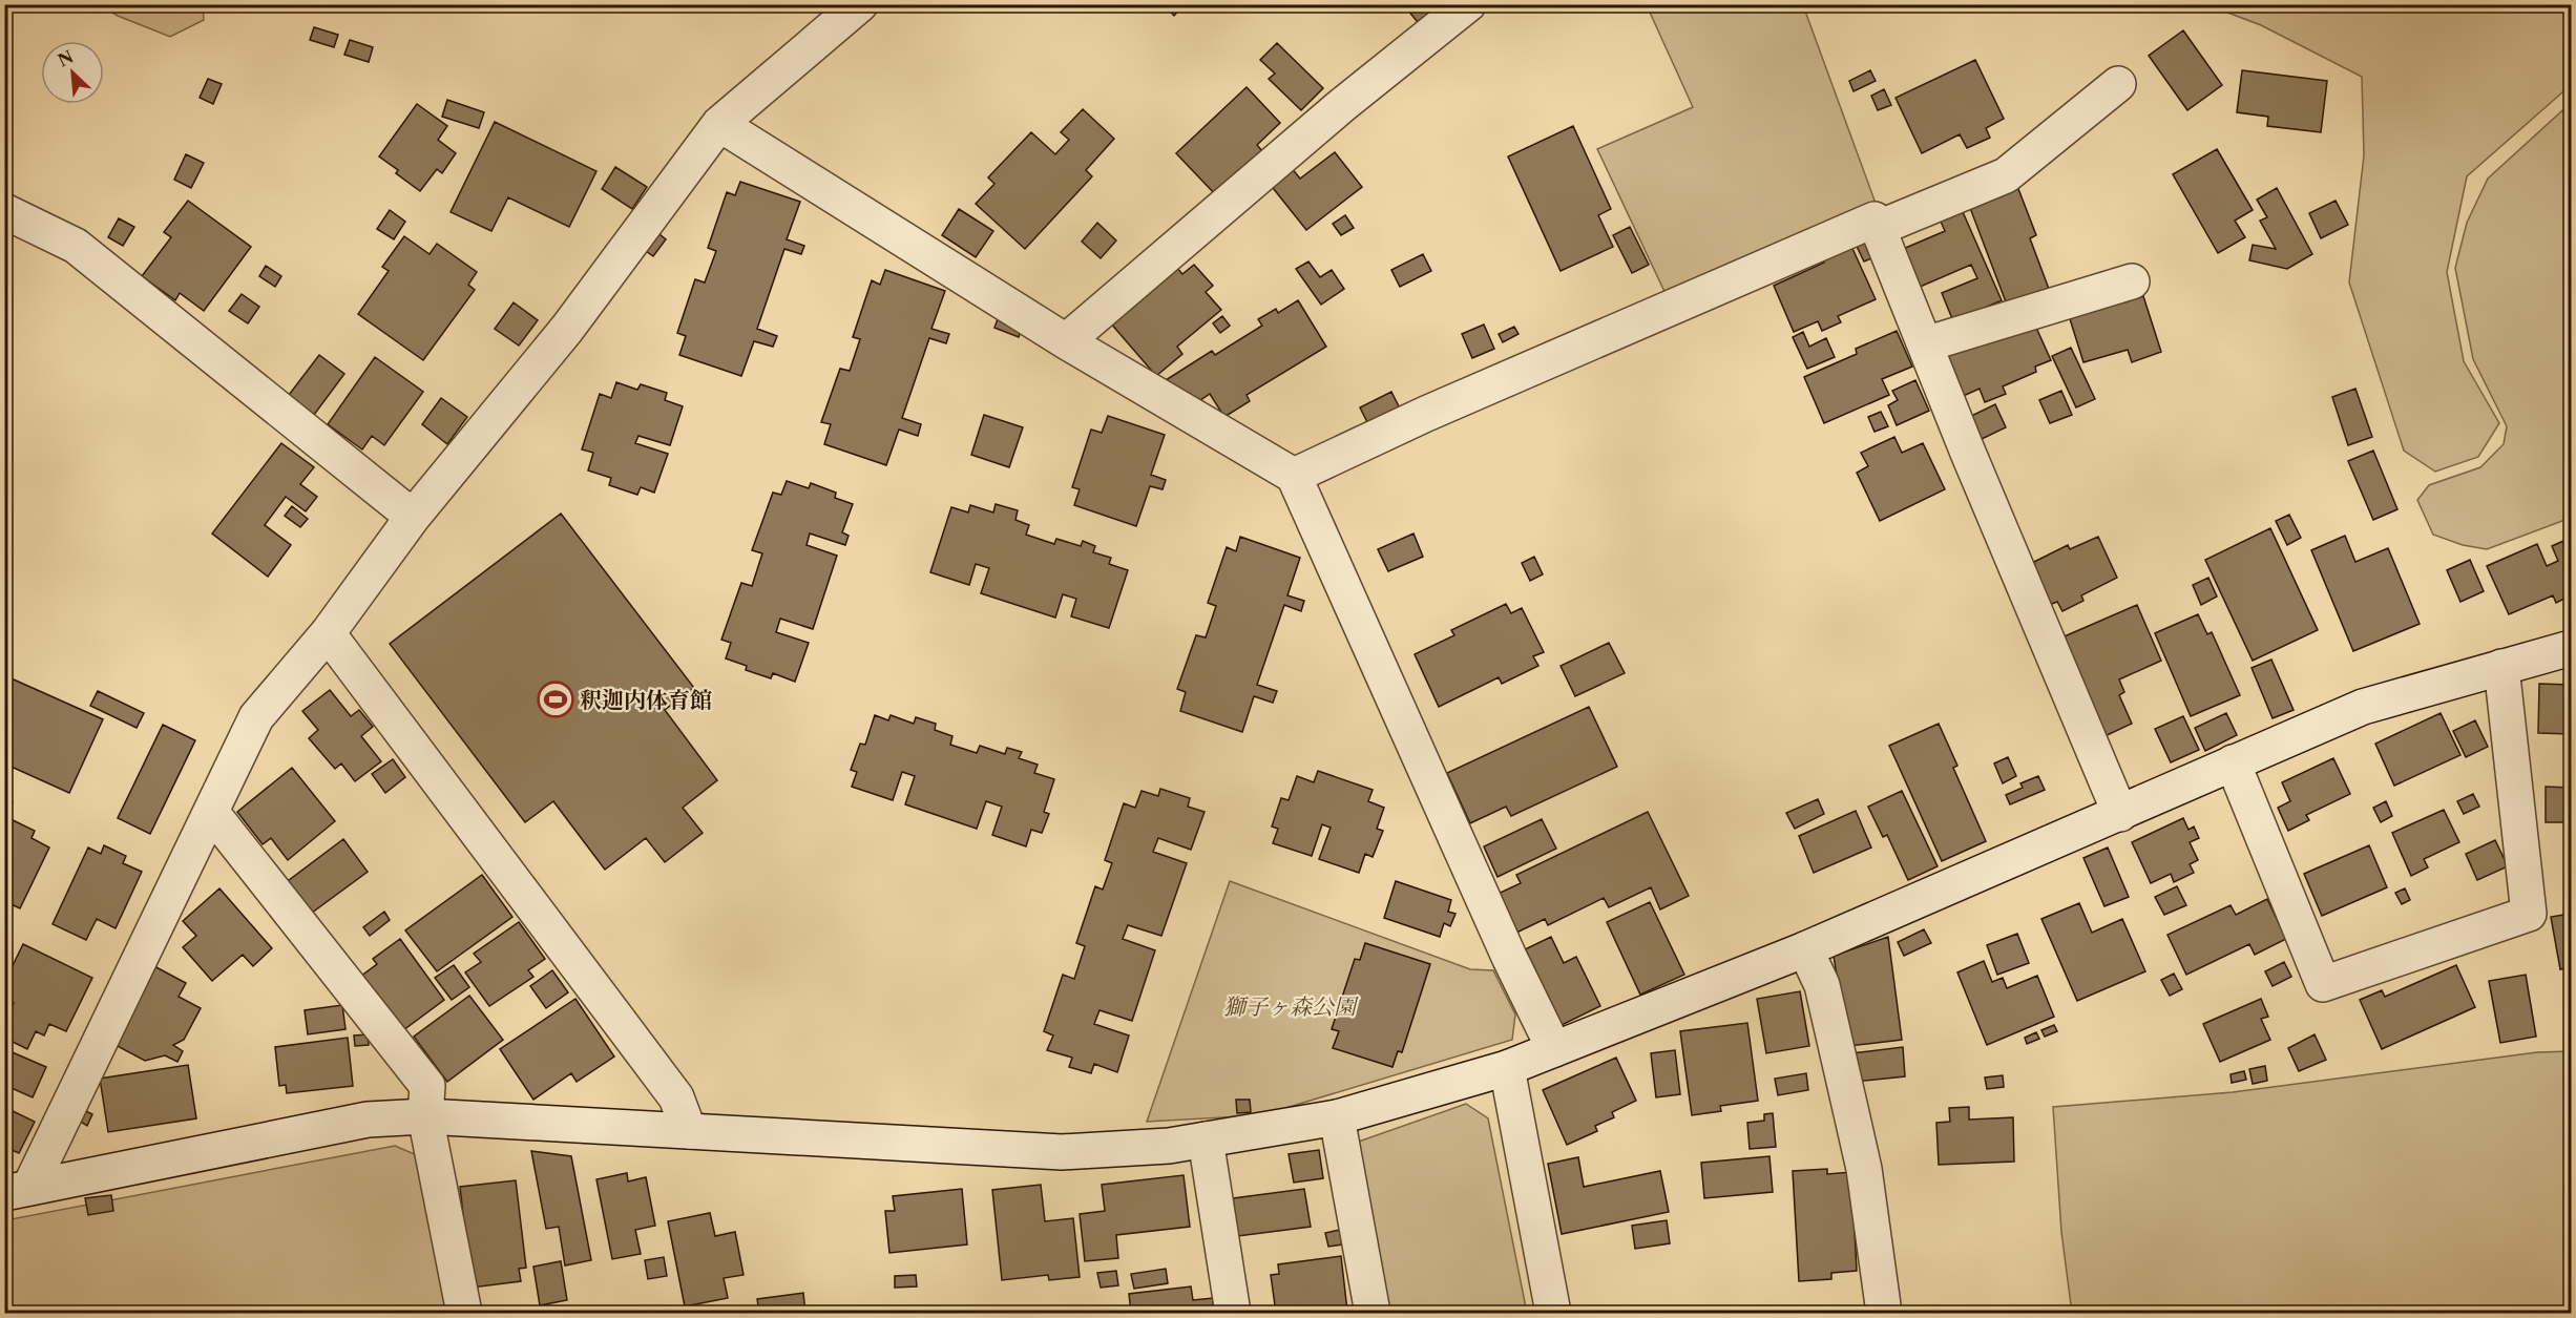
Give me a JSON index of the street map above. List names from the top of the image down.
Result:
{
  "parks": ["獅子ヶ森公園"],
  "places": {
    "sports": ["釈迦内体育館"]
  },
  "north": "top left"
}
